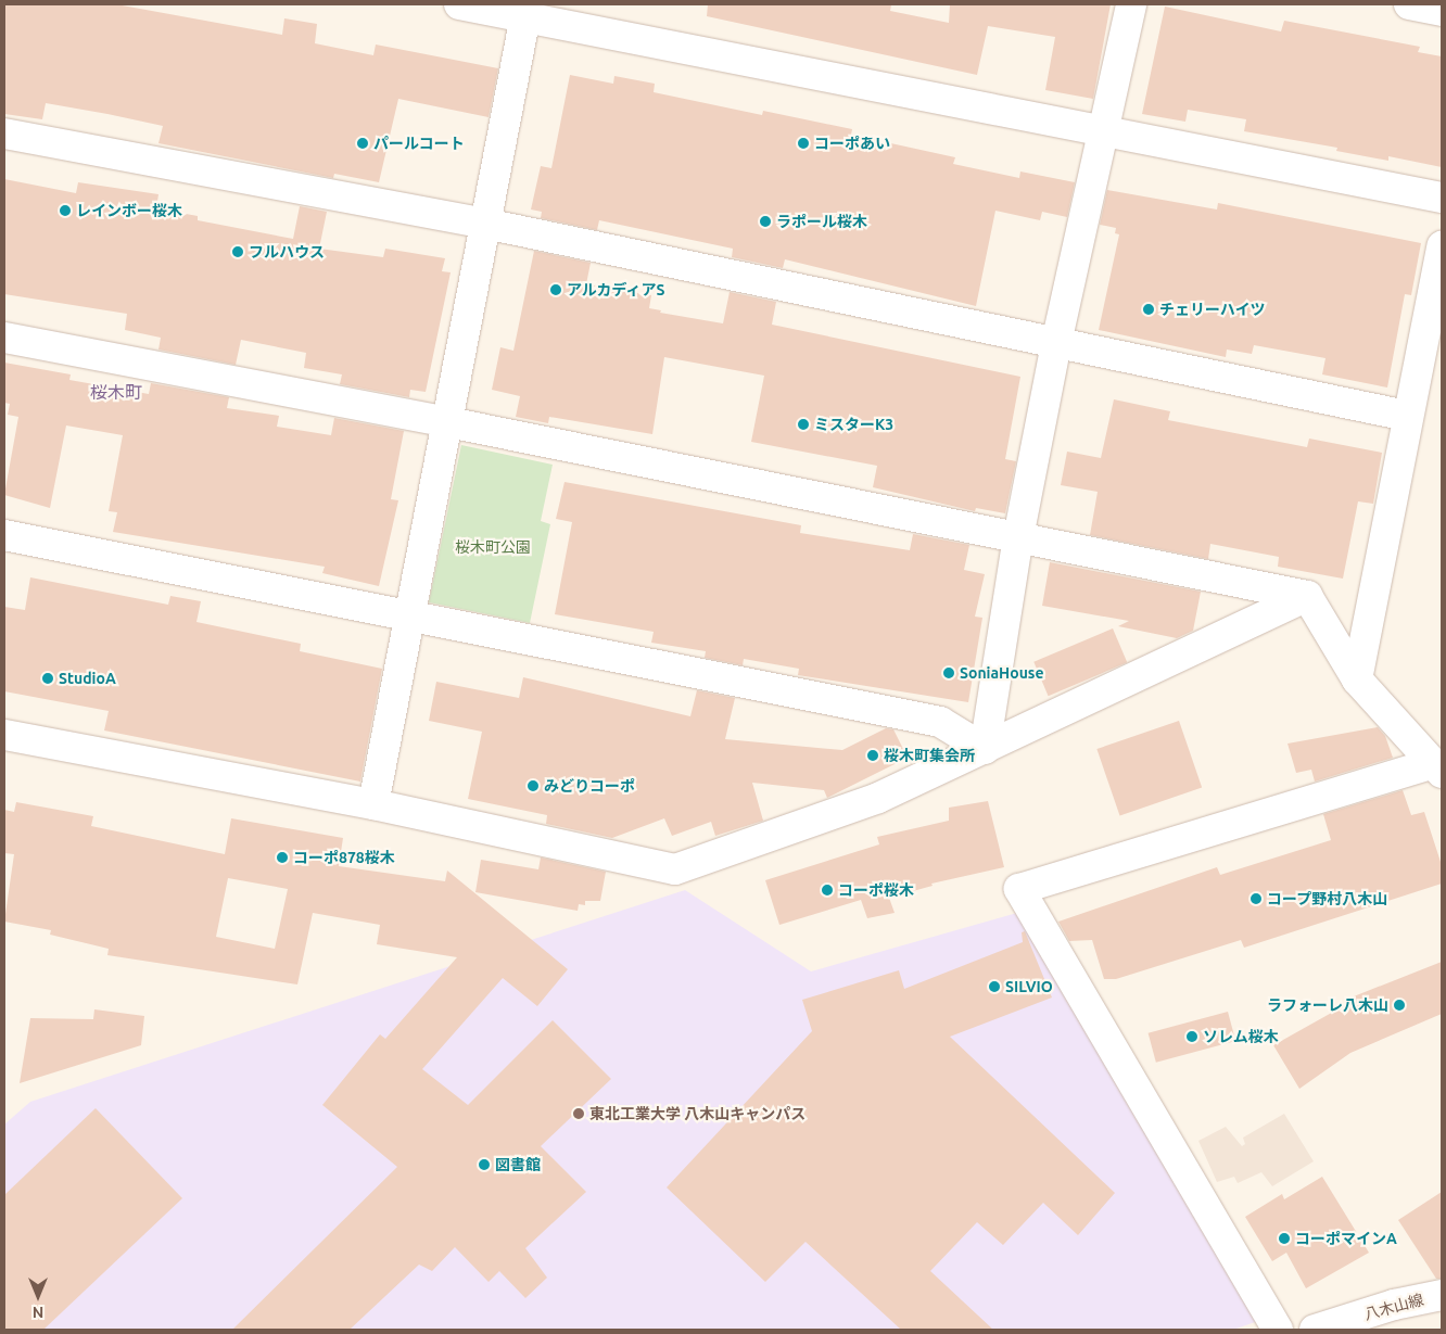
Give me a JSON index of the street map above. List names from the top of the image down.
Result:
{
  "streets": {
    "street": ["八木山線"]
  },
  "districts": ["桜木町"],
  "parks": ["桜木町公園"],
  "places": [
    "パールコート",
    "コーポあい",
    "レインボー桜木",
    "ラポール桜木",
    "フルハウス",
    "アルカディアS",
    "チェリーハイツ",
    "ミスターK3",
    "SoniaHouse",
    "StudioA",
    "桜木町集会所",
    "みどりコーポ",
    "コーポ878桜木",
    "コーポ桜木",
    "コープ野村八木山",
    "SILVIO",
    "ラフォーレ八木山",
    "ソレム桜木",
    "東北工業大学 八木山キャンパス",
    "図書館",
    "コーポマインA"
  ],
  "north": "bottom"
}
